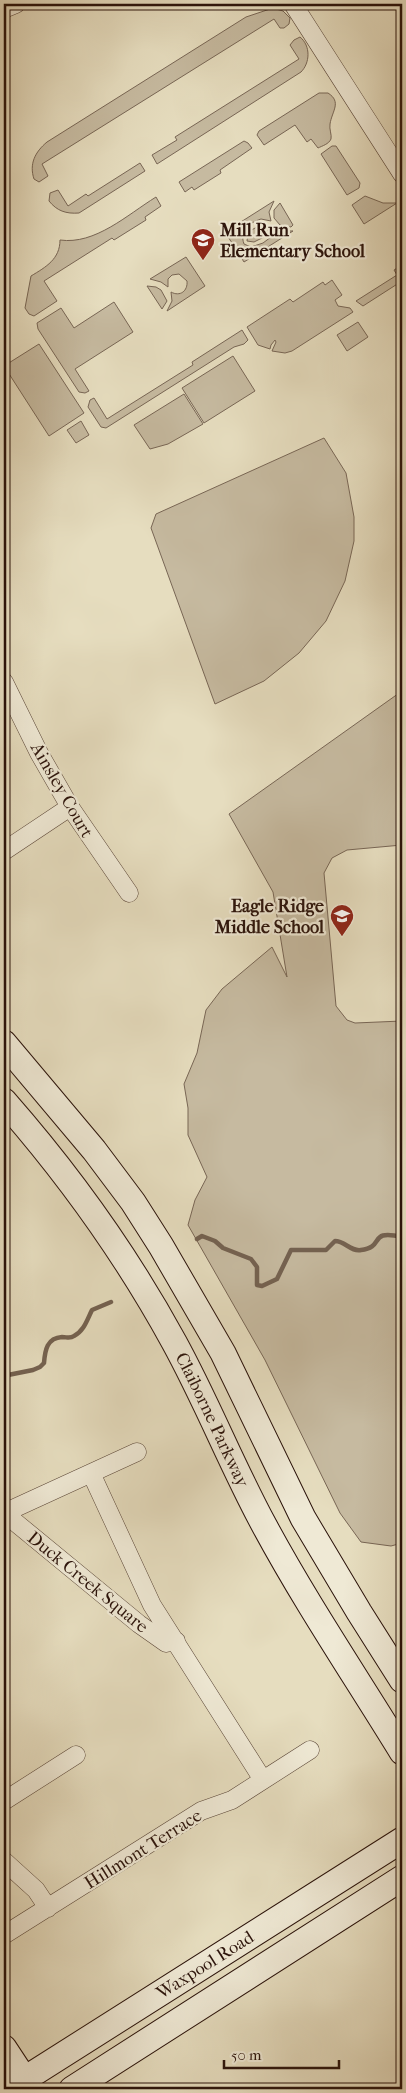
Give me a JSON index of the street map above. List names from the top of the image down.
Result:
{
  "streets": {
    "main road": ["Claiborne Parkway", "Waxpool Road"],
    "street": ["Ainsley Court", "Duck Creek Square", "Hillmont Terrace"]
  },
  "crossings": [
    ["Duck Creek Square", "Hillmont Terrace"]
  ],
  "places": {
    "school or university": ["Mill Run Elementary School", "Eagle Ridge Middle School"]
  },
  "scale_bar": "50 m"
}
